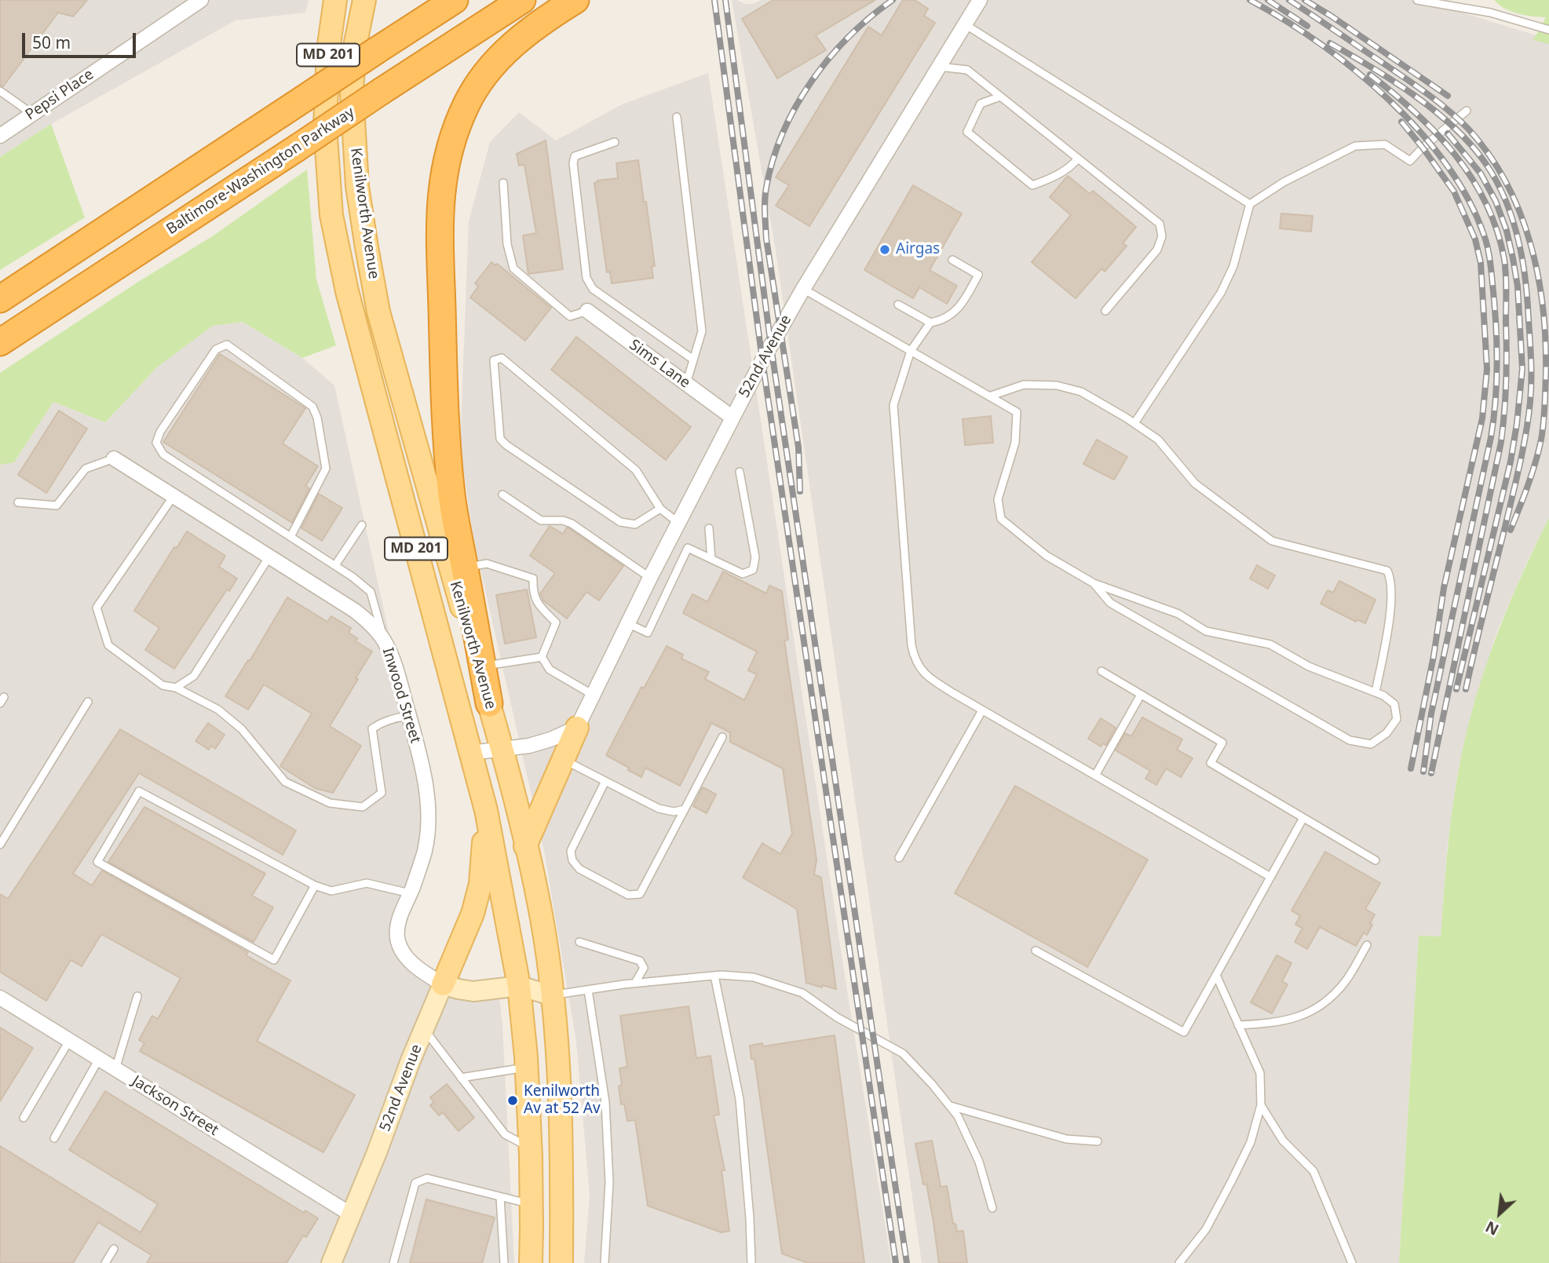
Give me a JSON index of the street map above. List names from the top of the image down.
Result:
{
  "streets": {
    "highway": ["Baltimore-Washington Parkway"],
    "main road": ["MD 201", "Kenilworth Avenue"],
    "street": [
      "Pepsi Place",
      "52nd Avenue",
      "Sims Lane",
      "Inwood Street",
      "Jackson Street"
    ]
  },
  "crossings": [
    ["52nd Avenue", "Sims Lane"],
    ["52nd Avenue", "Inwood Street"],
    ["52nd Avenue", "Jackson Street"]
  ],
  "places": ["Airgas", "Kenilworth Av at 52 Av"],
  "scale_bar": "50 m",
  "north": "bottom left"
}
